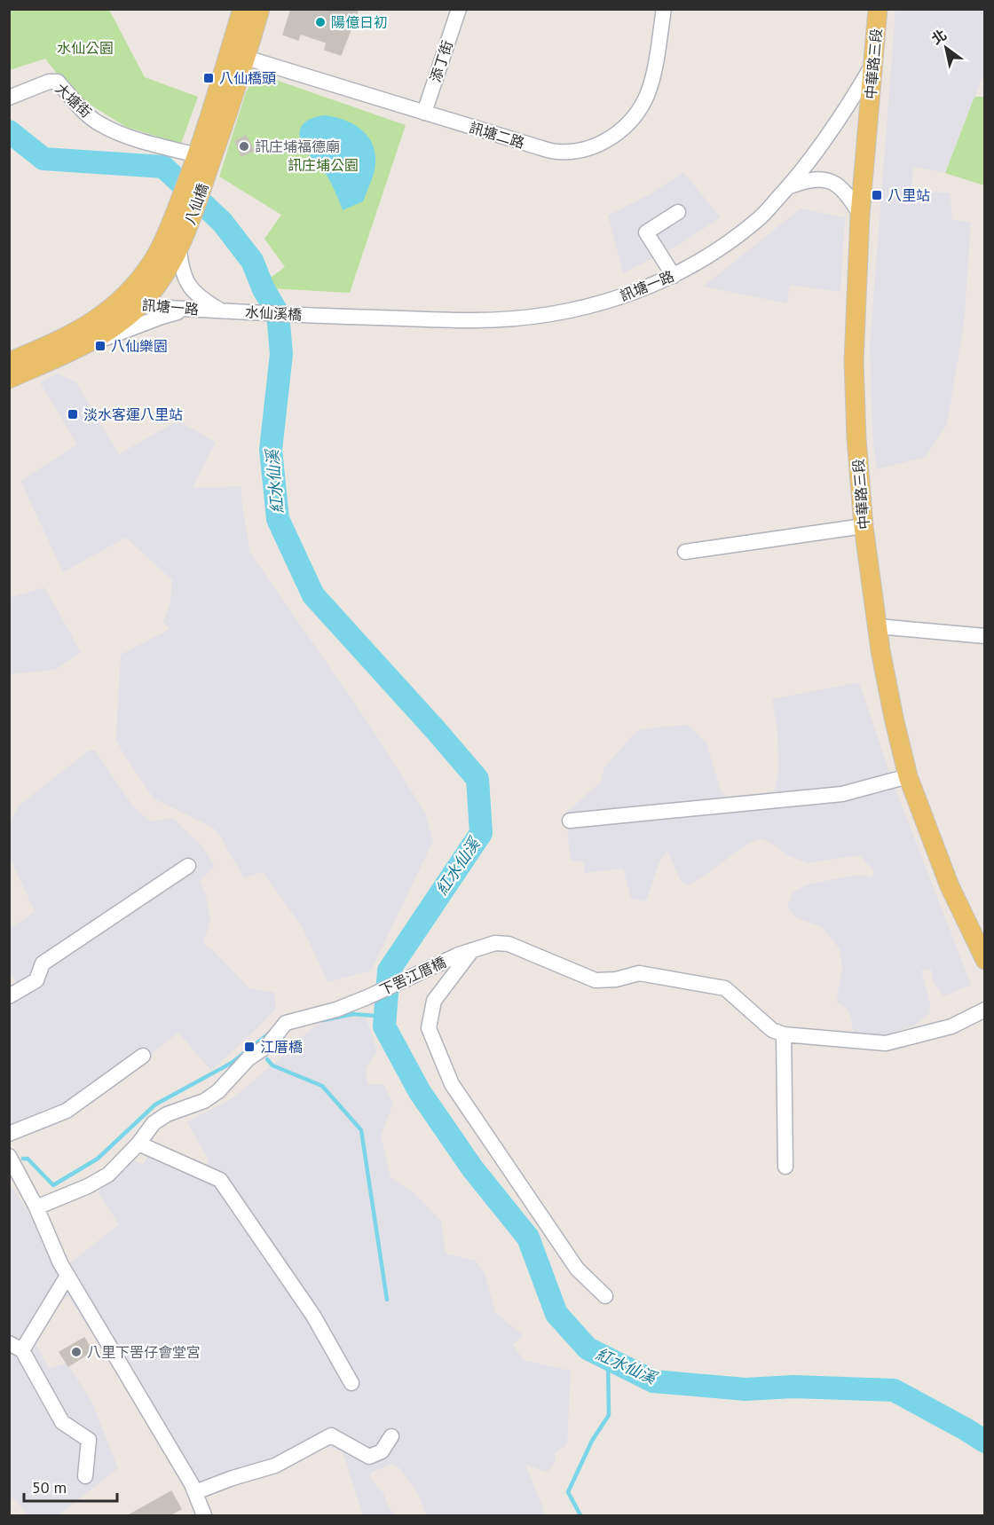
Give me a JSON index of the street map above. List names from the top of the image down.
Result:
{
  "streets": {
    "main road": ["中華路三段", "八仙橋"],
    "street": [
      "添丁街",
      "大塘街",
      "訊塘二路",
      "訊塘一路",
      "水仙溪橋",
      "下罟江厝橋"
    ]
  },
  "crossings": [
    ["添丁街", "訊塘二路"],
    ["中華路三段", "訊塘一路"],
    ["大塘街", "八仙橋"],
    ["八仙橋", "訊塘一路"],
    ["訊塘一路", "水仙溪橋"]
  ],
  "water": ["紅水仙溪"],
  "parks": ["水仙公園", "訊庄埔公園"],
  "places": {
    "other": ["陽億日初", "訊庄埔福德廟", "八里下罟仔會堂宮"],
    "transit": [
      "八仙橋頭",
      "八里站",
      "八仙樂園",
      "淡水客運八里站",
      "江厝橋"
    ]
  },
  "scale_bar": "50 m",
  "north": "top left"
}
